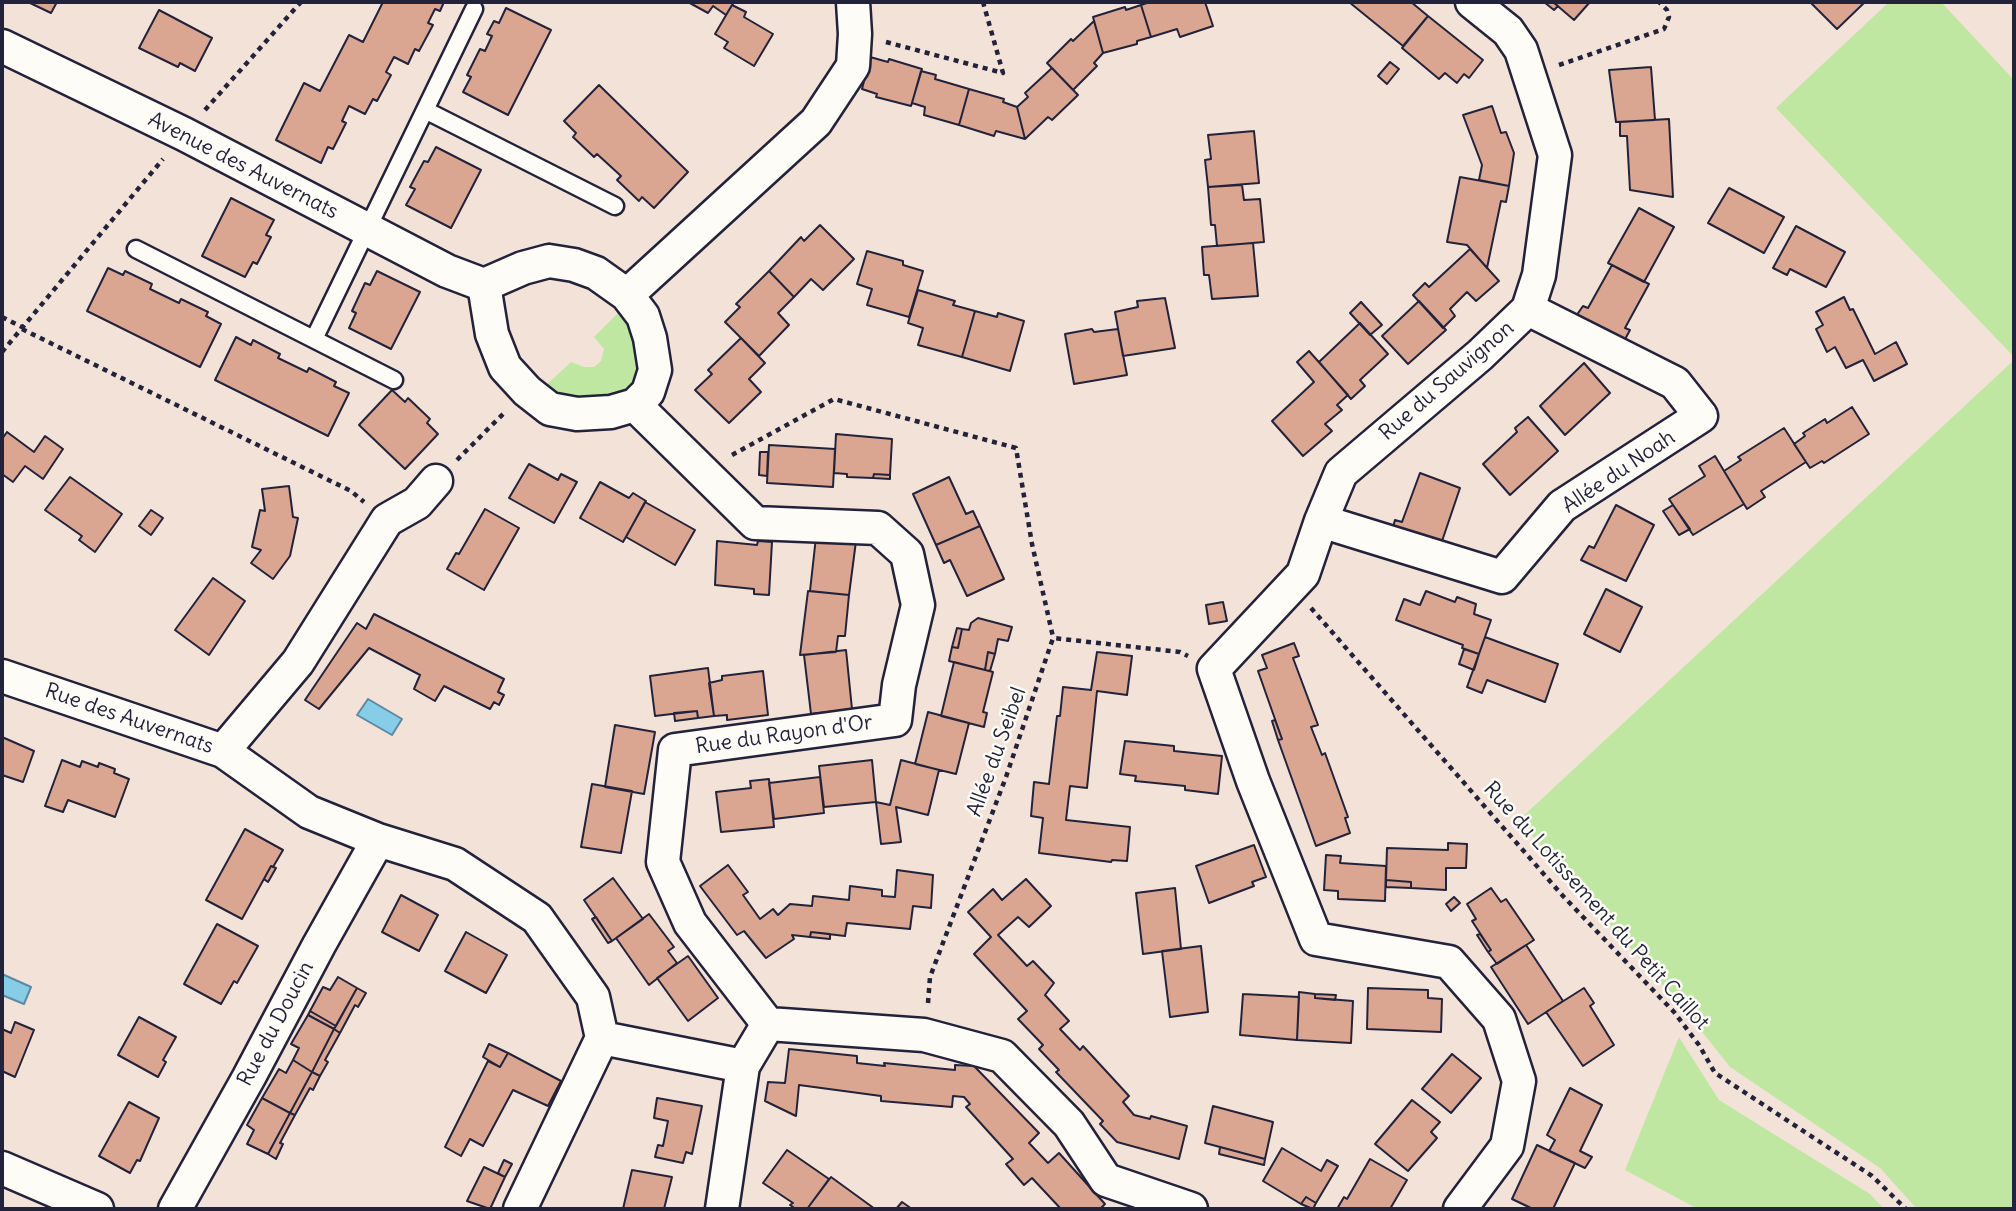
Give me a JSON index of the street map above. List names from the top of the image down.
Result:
{
  "streets": {
    "street": [
      "Avenue des Auvernats",
      "Rue du Sauvignon",
      "Allée du Noah",
      "Rue des Auvernats",
      "Rue du Rayon d'Or",
      "Rue du Doucin"
    ],
    "path": ["Allée du Seibel", "Rue du Lotissement du Petit Caillot"]
  },
  "crossings": [
    ["Avenue des Auvernats", "Rue du Rayon d'Or"],
    ["Rue du Sauvignon", "Allée du Noah"],
    ["Rue des Auvernats", "Rue du Doucin"]
  ]
}
